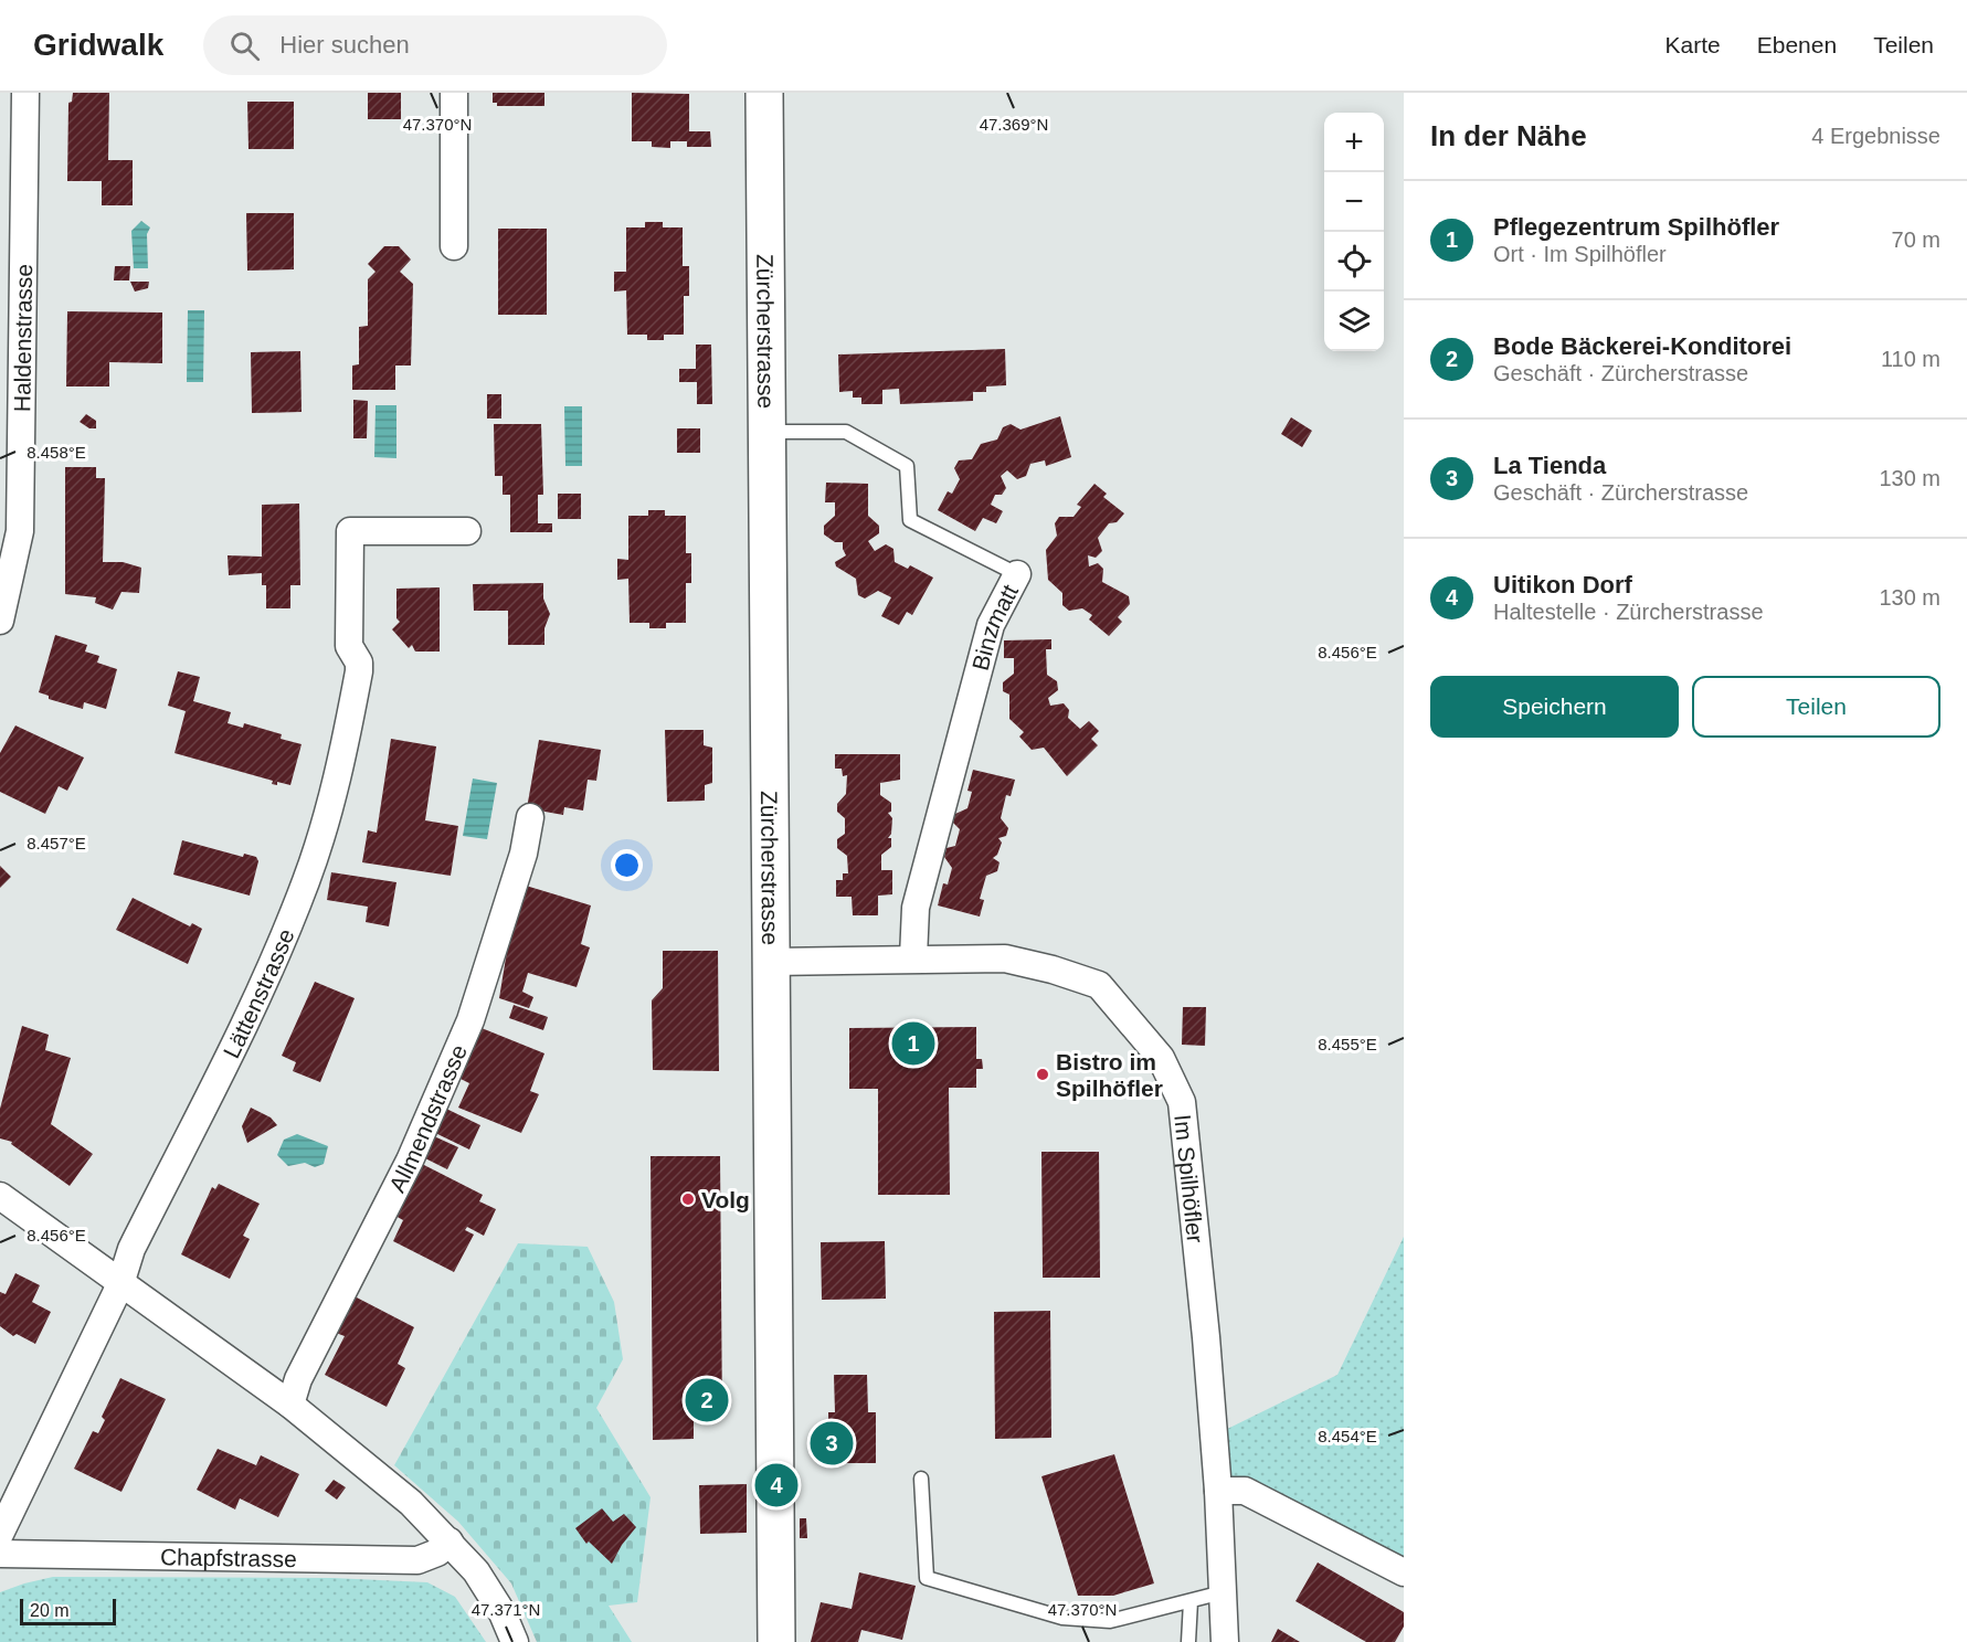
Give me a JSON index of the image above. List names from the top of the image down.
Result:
{
  "streets": {
    "street": [
      "Zürcherstrasse",
      "Haldenstrasse",
      "Binzmatt",
      "Lättenstrasse",
      "Allmendstrasse",
      "Im Spilhöfler",
      "Chapfstrasse"
    ]
  },
  "crossings": [
    ["Zürcherstrasse", "Binzmatt"],
    ["Zürcherstrasse", "Im Spilhöfler"],
    ["Binzmatt", "Im Spilhöfler"]
  ],
  "places": ["Bistro im Spilhöfler", "Volg"],
  "scale_bar": "20 m",
  "page": {
    "header": "Gridwalk",
    "search": "Hier suchen",
    "nav": ["Karte", "Ebenen", "Teilen"],
    "heading": ["In der Nähe", "4 Ergebnisse"],
    "map_buttons": ["+", "−"],
    "list": [
      {
        "mark": "1",
        "name": "Pflegezentrum Spilhöfler",
        "note": "Ort · Im Spilhöfler",
        "value": "70 m"
      },
      {
        "mark": "2",
        "name": "Bode Bäckerei-Konditorei",
        "note": "Geschäft · Zürcherstrasse",
        "value": "110 m"
      },
      {
        "mark": "3",
        "name": "La Tienda",
        "note": "Geschäft · Zürcherstrasse",
        "value": "130 m"
      },
      {
        "mark": "4",
        "name": "Uitikon Dorf",
        "note": "Haltestelle · Zürcherstrasse",
        "value": "130 m"
      }
    ],
    "buttons": ["Speichern", "Teilen"],
    "pins": [
      "1",
      "2",
      "3",
      "4"
    ],
    "scale": "20 m"
  },
  "coordinates": [
    "47.370°N",
    "47.369°N",
    "8.458°E",
    "8.456°E",
    "8.457°E",
    "8.455°E",
    "8.454°E",
    "47.371°N"
  ]
}
